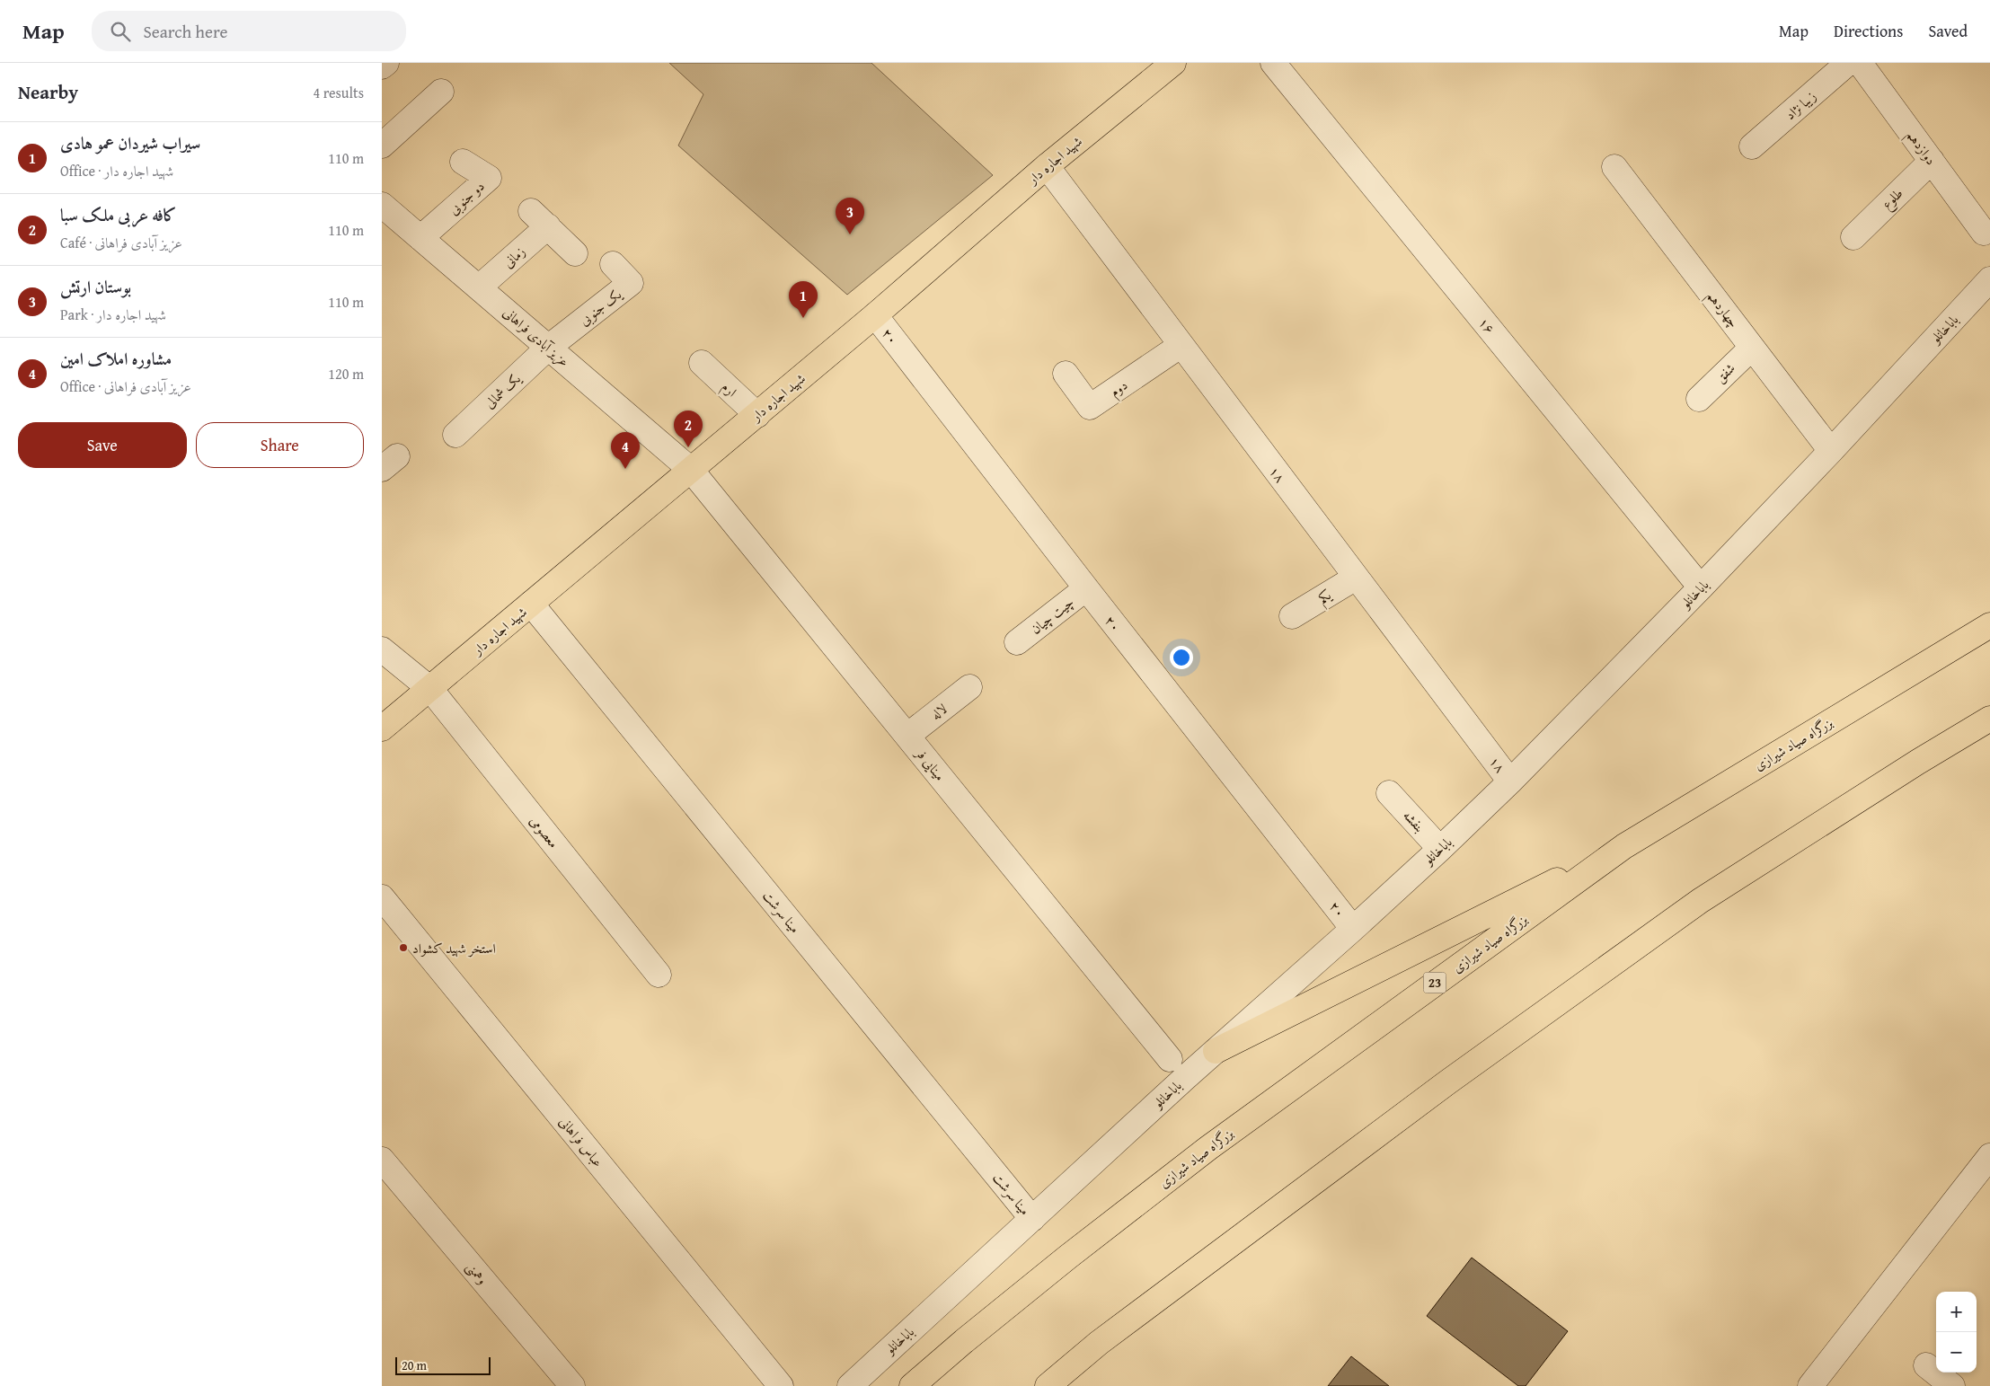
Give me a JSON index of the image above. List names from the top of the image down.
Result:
{
  "streets": {
    "main road": ["شهید اجاره دار", "بزرگراه صیاد شیرازی", "23"],
    "street": [
      "زیبا نژاد",
      "دوازدهم",
      "دو جنوبی",
      "طلوع",
      "زمانی",
      "یک جنوبی",
      "چهاردهم",
      "۱۶",
      "باباخانلو",
      "۲۰",
      "عزیز آبادی فراهانی",
      "شفق",
      "دوم",
      "ارم",
      "یک شمالی",
      "۱۸",
      "یکم",
      "چیت چیان",
      "لاله",
      "مینایی فر",
      "بنفشه",
      "معصومی",
      "مینا سرشت",
      "عباس فراهانی",
      "وهمنی"
    ]
  },
  "crossings": [
    ["دوازدهم", "طلوع"],
    ["شهید اجاره دار", "۲۰"],
    ["شهید اجاره دار", "عزیز آبادی فراهانی"],
    ["شهید اجاره دار", "ارم"],
    ["شهید اجاره دار", "۱۸"],
    ["شهید اجاره دار", "مینایی فر"],
    ["شهید اجاره دار", "معصومی"],
    ["شهید اجاره دار", "مینا سرشت"],
    ["دو جنوبی", "عزیز آبادی فراهانی"],
    ["زمانی", "عزیز آبادی فراهانی"],
    ["یک جنوبی", "عزیز آبادی فراهانی"],
    ["یک جنوبی", "یک شمالی"],
    ["چهاردهم", "باباخانلو"],
    ["چهاردهم", "شفق"],
    ["۱۶", "باباخانلو"],
    ["باباخانلو", "۲۰"],
    ["باباخانلو", "۱۸"],
    ["باباخانلو", "بنفشه"],
    ["باباخانلو", "مینا سرشت"],
    ["۲۰", "چیت چیان"],
    ["عزیز آبادی فراهانی", "یک شمالی"],
    ["عزیز آبادی فراهانی", "مینایی فر"],
    ["دوم", "۱۸"],
    ["۱۸", "یکم"],
    ["لاله", "مینایی فر"]
  ],
  "places": ["استخر شهید کشواد"],
  "scale_bar": "20 m",
  "page": {
    "header": "Map",
    "search": "Search here",
    "nav": ["Map", "Directions", "Saved"],
    "heading": ["Nearby", "4 results"],
    "list": [
      {
        "mark": "1",
        "name": "سیراب شیردان عمو هادی",
        "note": "Office · شهید اجاره دار",
        "value": "110 m"
      },
      {
        "mark": "2",
        "name": "کافه عربی ملک سبا",
        "note": "Café · عزیز آبادی فراهانی",
        "value": "110 m"
      },
      {
        "mark": "3",
        "name": "بوستان ارتش",
        "note": "Park · شهید اجاره دار",
        "value": "110 m"
      },
      {
        "mark": "4",
        "name": "مشاوره املاک امین",
        "note": "Office · عزیز آبادی فراهانی",
        "value": "120 m"
      }
    ],
    "pins": [
      "3",
      "1",
      "2",
      "4"
    ],
    "buttons": ["Save", "Share"],
    "map_buttons": ["+", "−"],
    "scale": "20 m"
  }
}
